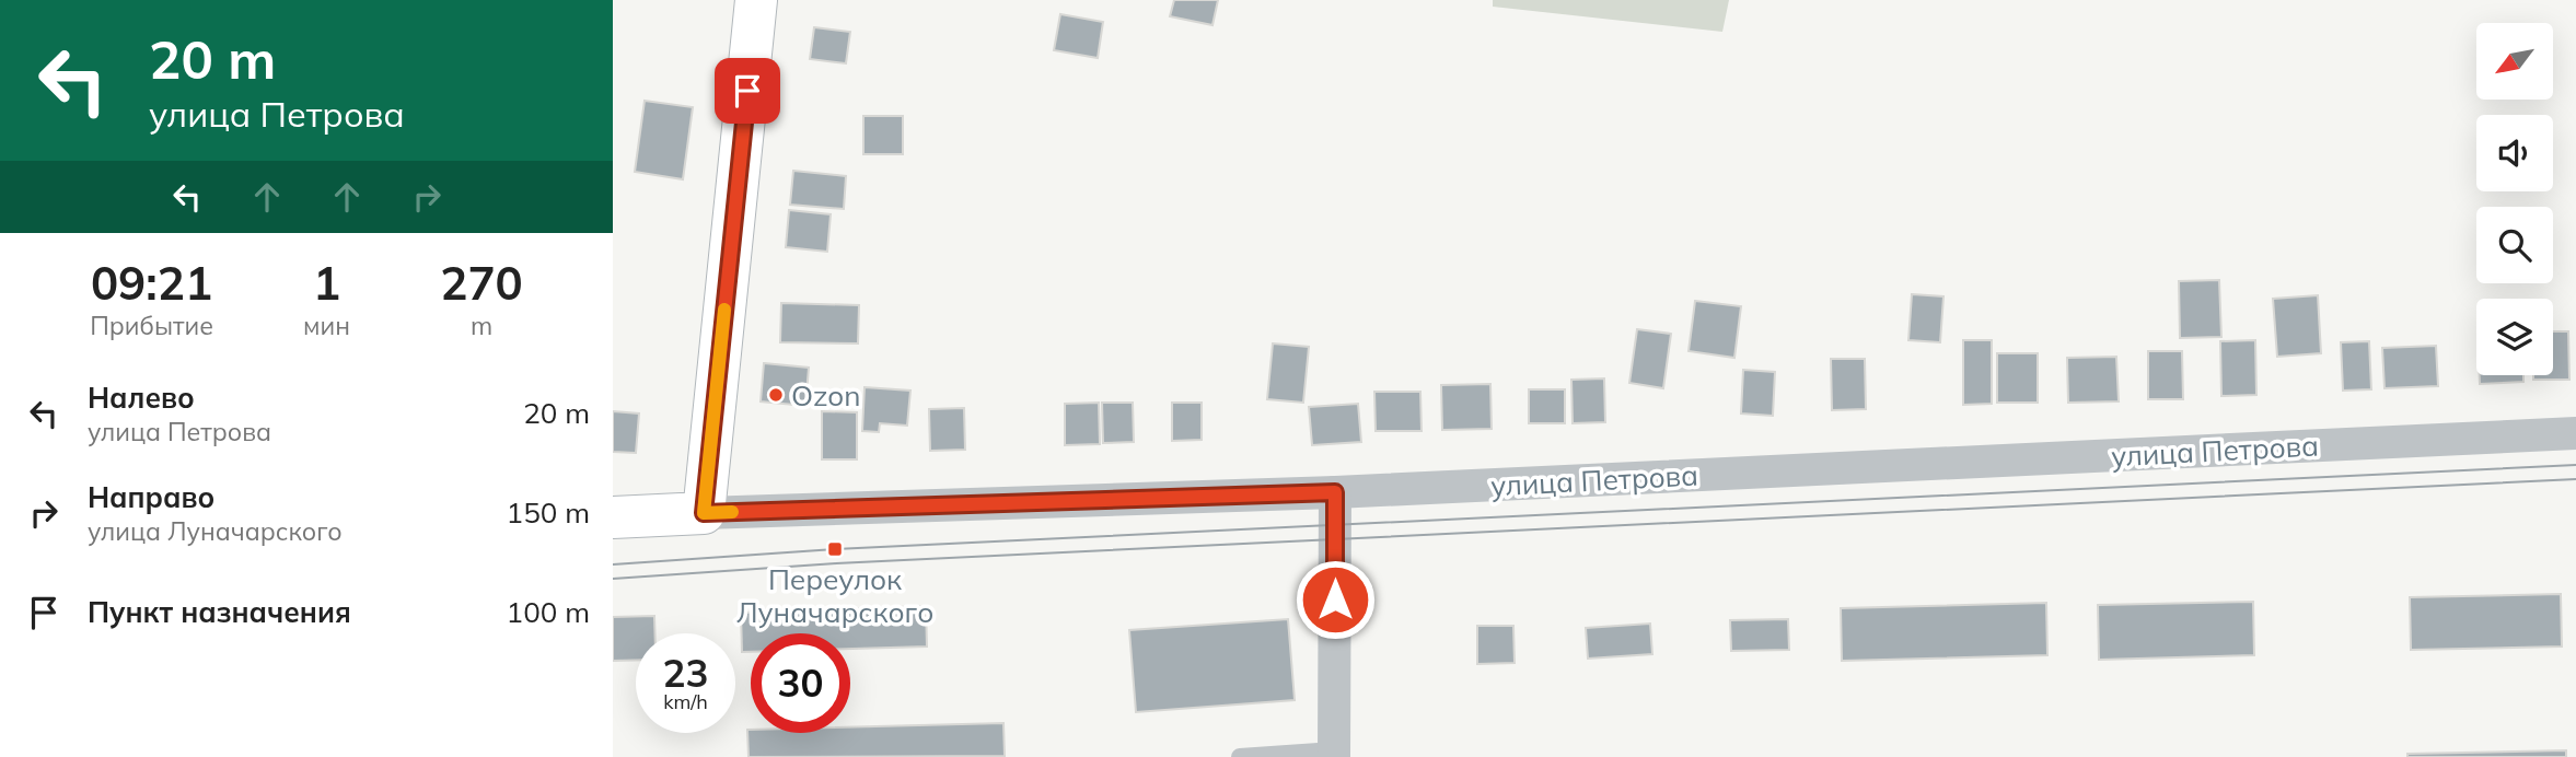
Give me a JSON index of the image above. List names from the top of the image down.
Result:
{
  "streets": {
    "street": ["улица Петрова"]
  },
  "places": {
    "other": ["Ozon"],
    "transit": ["Переулок Луначарского"]
  },
  "north": "bottom left",
  "page": {
    "turn": ["20 m", "улица Петрова"],
    "eta": [
      "09:21",
      "Прибытие",
      "1",
      "мин",
      "270",
      "m"
    ],
    "list": [
      {
        "name": "Налево",
        "note": "улица Петрова",
        "value": "20 m"
      },
      {
        "name": "Направо",
        "note": "улица Луначарского",
        "value": "150 m"
      },
      {
        "name": "Пункт назначения",
        "value": "100 m"
      }
    ],
    "speed": "23 km/h",
    "limit": "30"
  }
}
